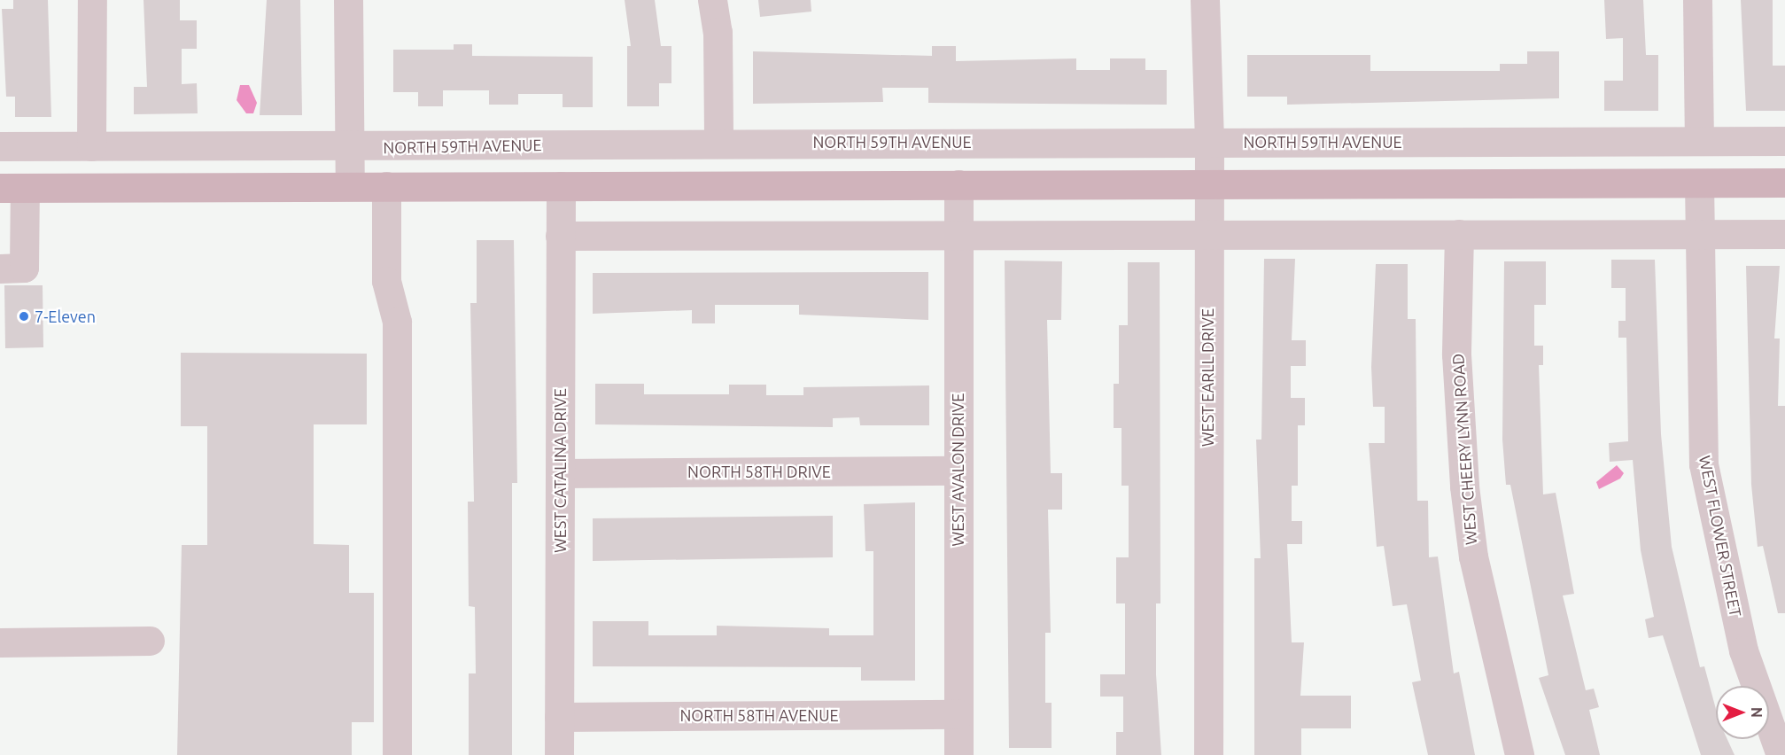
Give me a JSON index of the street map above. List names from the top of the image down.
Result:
{
  "streets": {
    "street": [
      "NORTH 59TH AVENUE",
      "WEST EARLL DRIVE",
      "WEST CHEERY LYNN ROAD",
      "WEST AVALON DRIVE",
      "WEST CATALINA DRIVE",
      "NORTH 58TH DRIVE",
      "WEST FLOWER STREET",
      "NORTH 58TH AVENUE"
    ]
  },
  "crossings": [
    ["NORTH 59TH AVENUE", "WEST EARLL DRIVE"],
    ["WEST AVALON DRIVE", "NORTH 58TH DRIVE"],
    ["WEST AVALON DRIVE", "NORTH 58TH AVENUE"],
    ["WEST CATALINA DRIVE", "NORTH 58TH DRIVE"],
    ["WEST CATALINA DRIVE", "NORTH 58TH AVENUE"]
  ],
  "places": ["7-Eleven"],
  "north": "right"
}
